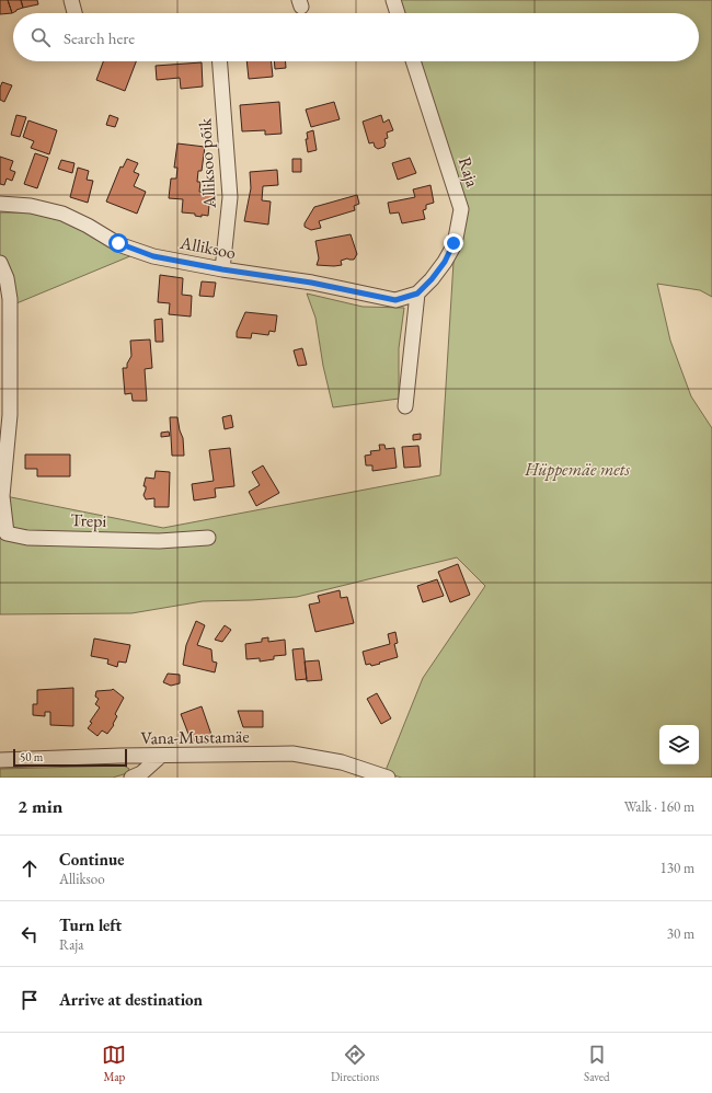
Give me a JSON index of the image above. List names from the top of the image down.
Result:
{
  "streets": {
    "street": [
      "Alliksoo põik",
      "Raja",
      "Alliksoo",
      "Trepi",
      "Vana-Mustamäe"
    ]
  },
  "crossings": [
    ["Alliksoo põik", "Alliksoo"],
    ["Raja", "Alliksoo"]
  ],
  "parks": ["Hüppemäe mets"],
  "scale_bar": "50 m",
  "page": {
    "search": "Search here",
    "scale": "50 m",
    "heading": ["2 min", "Walk · 160 m"],
    "list": [
      ["Continue", "Alliksoo", "130 m"],
      ["Turn left", "Raja", "30 m"],
      "Arrive at destination"
    ],
    "nav": ["Map", "Directions", "Saved"]
  }
}
